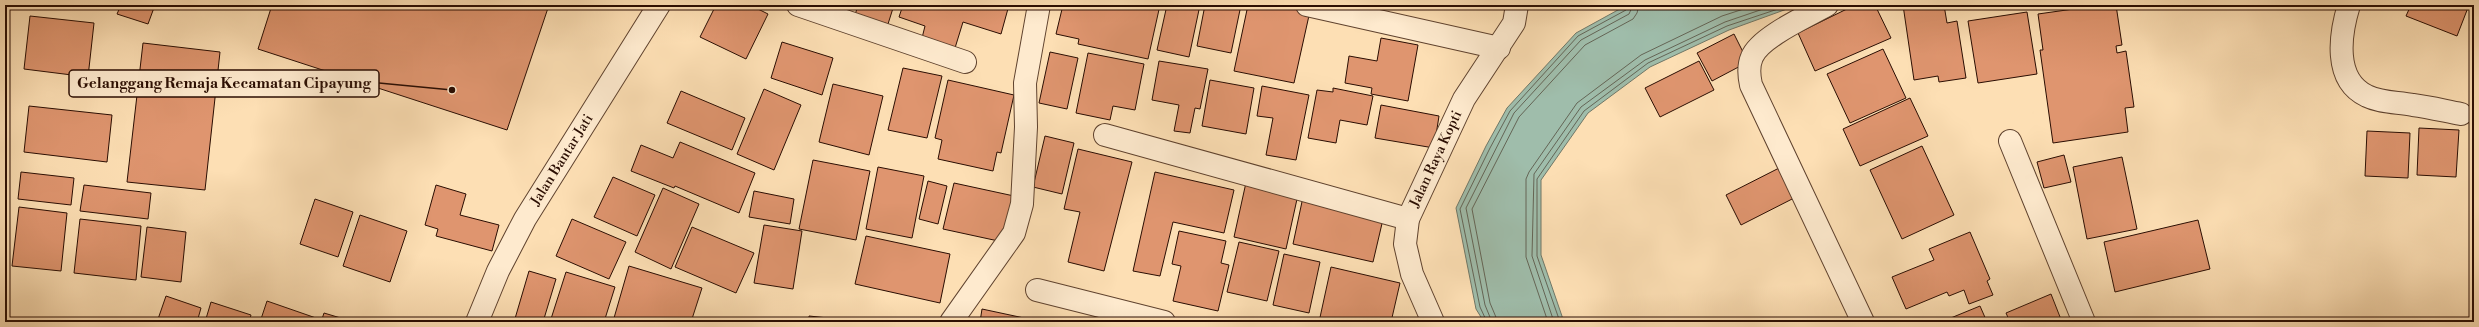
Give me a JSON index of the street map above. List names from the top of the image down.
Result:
{
  "streets": {
    "street": ["Jalan Raya Kopti", "Jalan Bantar Jati"]
  },
  "places": ["Gelanggang Remaja Kecamatan Cipayung"]
}
